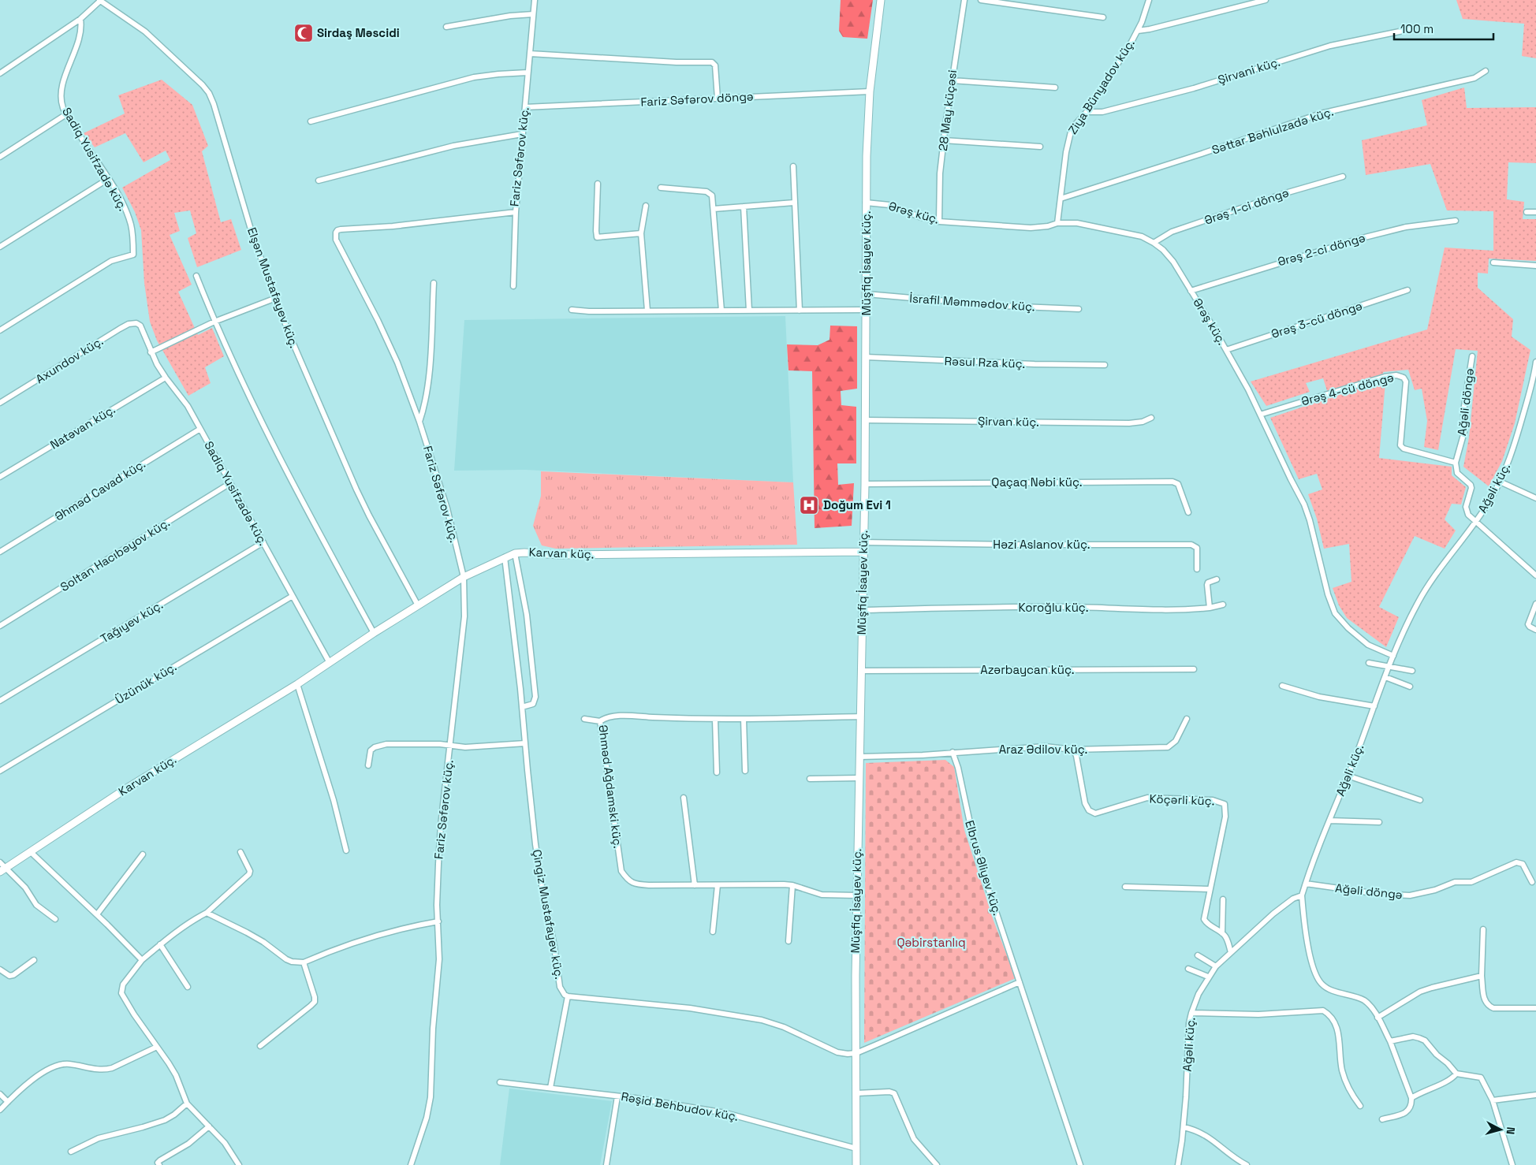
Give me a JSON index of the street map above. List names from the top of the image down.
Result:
{
  "streets": {
    "street": [
      "Şirvani küç.",
      "Ziya Bünyadov küç.",
      "Fariz Səfərov döngə",
      "28 May küçəsi",
      "Səttar Bəhlulzadə küç.",
      "Fariz Səfərov küç.",
      "Sadiq Yusifzadə küç.",
      "Ərəş 1-ci döngə",
      "Ərəş küç.",
      "Ərəş 2-ci döngə",
      "Müşfiq İsayev küç.",
      "Elşən Mustafayev küç.",
      "İsrafil Məmmədov küç.",
      "Ərəş 3-cü döngə",
      "Axundov küç.",
      "Rəsul Rza küç.",
      "Ərəş 4-cü döngə",
      "Ağəli döngə",
      "Şirvan küç.",
      "Natəvan küç.",
      "Qaçaq Nəbi küç.",
      "Ağəli küç.",
      "Əhməd Cavad küç.",
      "Həzi Aslanov küç.",
      "Karvan küç.",
      "Soltan Hacıbəyov küç.",
      "Koroğlu küç.",
      "Tağıyev küç.",
      "Azərbaycan küç.",
      "Üzünük küç.",
      "Araz Ədilov küç.",
      "Əhməd Ağdamski küç.",
      "Köçərli küç.",
      "Elbrus Əliyev küç.",
      "Çingiz Mustafayev küç.",
      "Rəşid Behbudov küç."
    ]
  },
  "crossings": [
    ["Şirvani küç.", "Ziya Bünyadov küç."],
    ["Ziya Bünyadov küç.", "Səttar Bəhlulzadə küç."],
    ["Ziya Bünyadov küç.", "Ərəş küç."],
    ["Fariz Səfərov döngə", "Fariz Səfərov küç."],
    ["Fariz Səfərov döngə", "Müşfiq İsayev küç."],
    ["28 May küçəsi", "Ərəş küç."],
    ["Fariz Səfərov küç.", "Karvan küç."],
    ["Sadiq Yusifzadə küç.", "Axundov küç."],
    ["Sadiq Yusifzadə küç.", "Natəvan küç."],
    ["Sadiq Yusifzadə küç.", "Əhməd Cavad küç."],
    ["Sadiq Yusifzadə küç.", "Karvan küç."],
    ["Sadiq Yusifzadə küç.", "Soltan Hacıbəyov küç."],
    ["Sadiq Yusifzadə küç.", "Tağıyev küç."],
    ["Sadiq Yusifzadə küç.", "Üzünük küç."],
    ["Ərəş 1-ci döngə", "Ərəş küç."],
    ["Ərəş küç.", "Ərəş 2-ci döngə"],
    ["Ərəş küç.", "Müşfiq İsayev küç."],
    ["Ərəş küç.", "Ərəş 3-cü döngə"],
    ["Ərəş küç.", "Ərəş 4-cü döngə"],
    ["Ərəş küç.", "Ağəli küç."],
    ["Müşfiq İsayev küç.", "İsrafil Məmmədov küç."],
    ["Müşfiq İsayev küç.", "Rəsul Rza küç."],
    ["Müşfiq İsayev küç.", "Şirvan küç."],
    ["Müşfiq İsayev küç.", "Qaçaq Nəbi küç."],
    ["Müşfiq İsayev küç.", "Həzi Aslanov küç."],
    ["Müşfiq İsayev küç.", "Karvan küç."],
    ["Müşfiq İsayev küç.", "Koroğlu küç."],
    ["Müşfiq İsayev küç.", "Azərbaycan küç."],
    ["Müşfiq İsayev küç.", "Araz Ədilov küç."],
    ["Müşfiq İsayev küç.", "Əhməd Ağdamski küç."],
    ["Müşfiq İsayev küç.", "Rəşid Behbudov küç."],
    ["Elşən Mustafayev küç.", "Karvan küç."],
    ["Ərəş 4-cü döngə", "Ağəli döngə"],
    ["Ağəli döngə", "Ağəli küç."],
    ["Karvan küç.", "Çingiz Mustafayev küç."],
    ["Araz Ədilov küç.", "Köçərli küç."],
    ["Araz Ədilov küç.", "Elbrus Əliyev küç."]
  ],
  "parks": ["Qəbirstanlıq"],
  "places": {
    "mosque": ["Sirdaş Məscidi"],
    "hospital": ["Doğum Evi 1"]
  },
  "scale_bar": "100 m",
  "north": "right"
}
